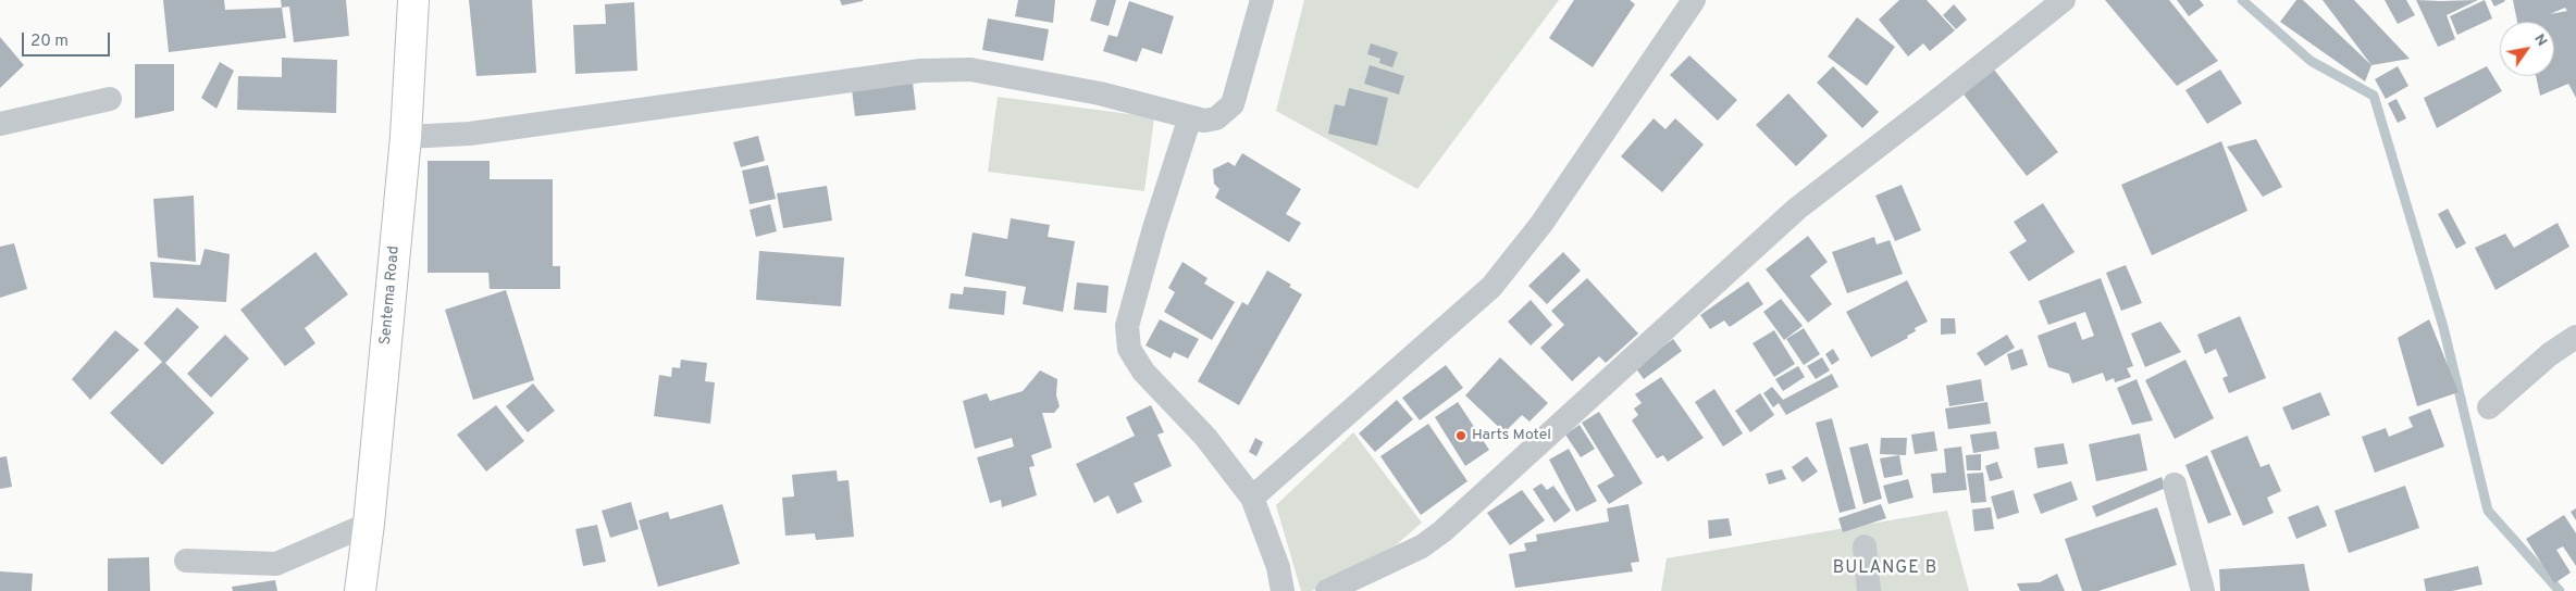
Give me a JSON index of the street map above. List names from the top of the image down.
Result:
{
  "streets": {
    "main road": ["Sentema Road"]
  },
  "districts": ["BULANGE B"],
  "places": ["Harts Motel"],
  "scale_bar": "20 m",
  "north": "top right"
}
